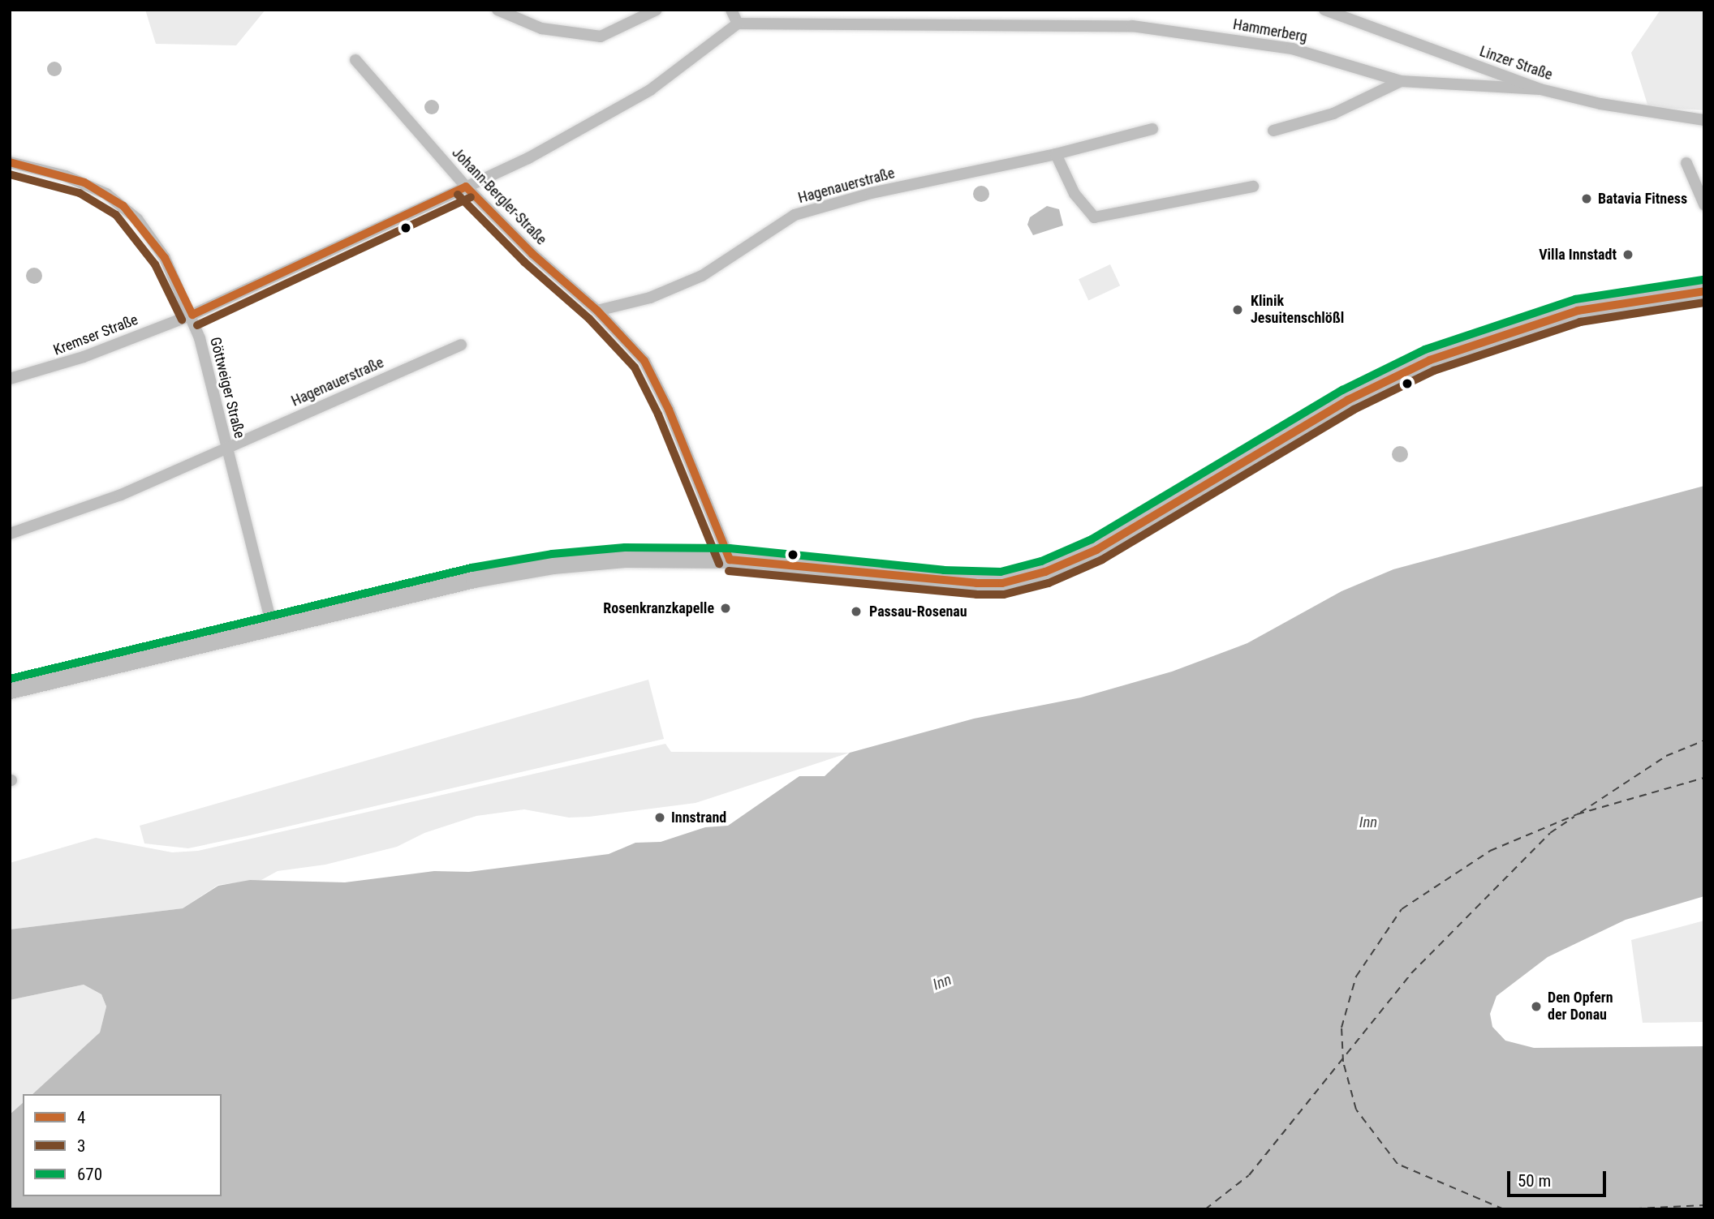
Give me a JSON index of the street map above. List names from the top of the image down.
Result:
{
  "streets": {
    "street": [
      "Hammerberg",
      "Linzer Straße",
      "Hagenauerstraße",
      "Johann-Bergler-Straße",
      "Kremser Straße",
      "Göttweiger Straße"
    ]
  },
  "crossings": [
    ["Hammerberg", "Linzer Straße"],
    ["Hammerberg", "Kremser Straße"],
    ["Hagenauerstraße", "Johann-Bergler-Straße"],
    ["Hagenauerstraße", "Göttweiger Straße"],
    ["Johann-Bergler-Straße", "Kremser Straße"],
    ["Kremser Straße", "Göttweiger Straße"]
  ],
  "water": ["Inn"],
  "places": [
    "Batavia Fitness",
    "Villa Innstadt",
    "Klinik Jesuitenschlößl",
    "Rosenkranzkapelle",
    "Passau-Rosenau",
    "Innstrand",
    "Den Opfern der Donau"
  ],
  "lines": ["transit line 4", "transit line 3", "transit line 670"],
  "legend": ["4", "3", "670"],
  "scale_bar": "50 m"
}
